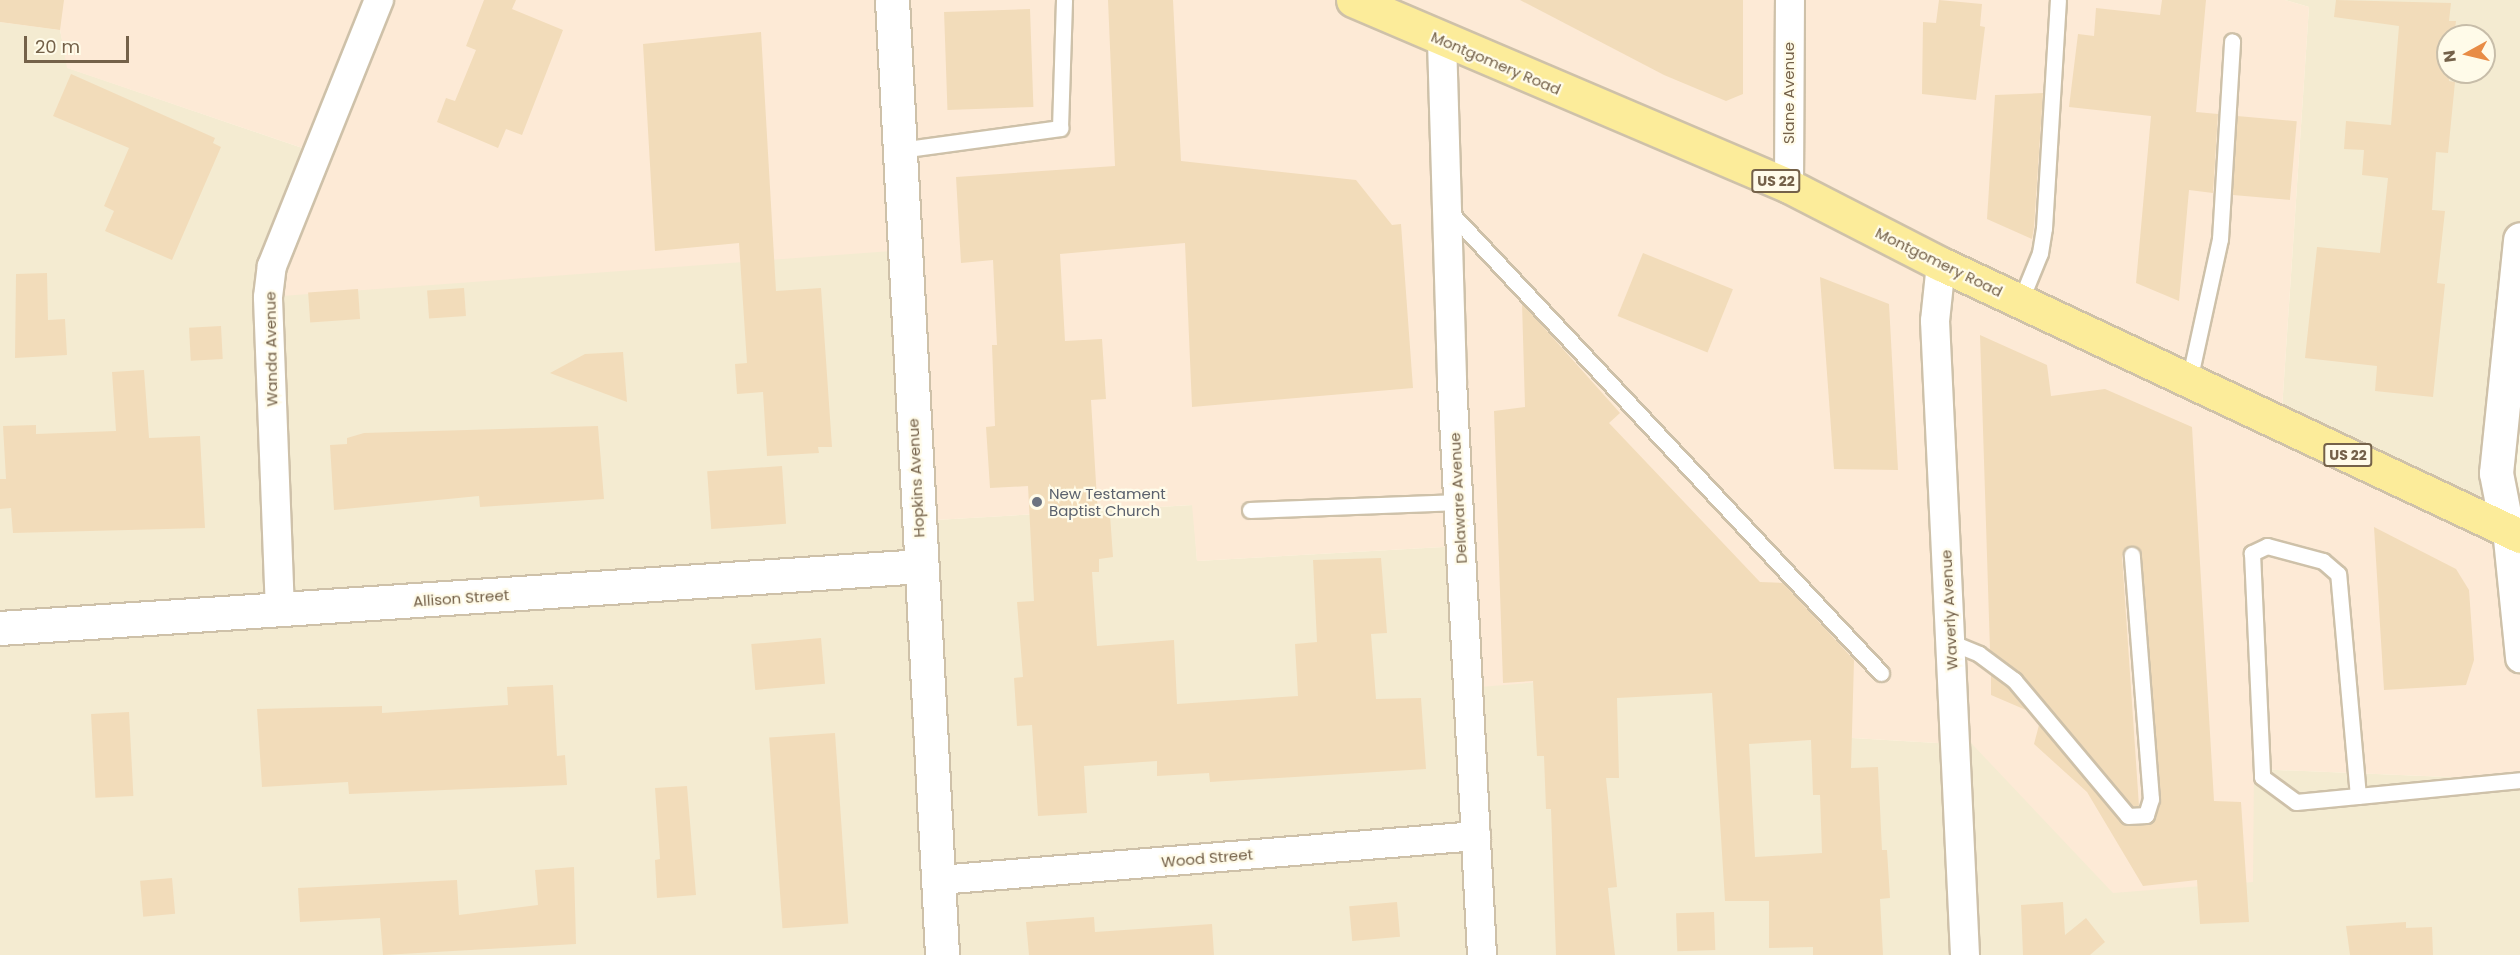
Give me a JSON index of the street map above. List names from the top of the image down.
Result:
{
  "streets": {
    "main road": ["Montgomery Road", "US 22"],
    "street": [
      "Slane Avenue",
      "Wanda Avenue",
      "Hopkins Avenue",
      "Delaware Avenue",
      "Allison Street",
      "Waverly Avenue",
      "Wood Street"
    ]
  },
  "crossings": [
    ["Montgomery Road", "Slane Avenue"],
    ["Montgomery Road", "Delaware Avenue"],
    ["Montgomery Road", "Waverly Avenue"],
    ["Wanda Avenue", "Allison Street"],
    ["Hopkins Avenue", "Allison Street"],
    ["Hopkins Avenue", "Wood Street"],
    ["Delaware Avenue", "Wood Street"]
  ],
  "places": ["New Testament Baptist Church"],
  "scale_bar": "20 m",
  "north": "left"
}
